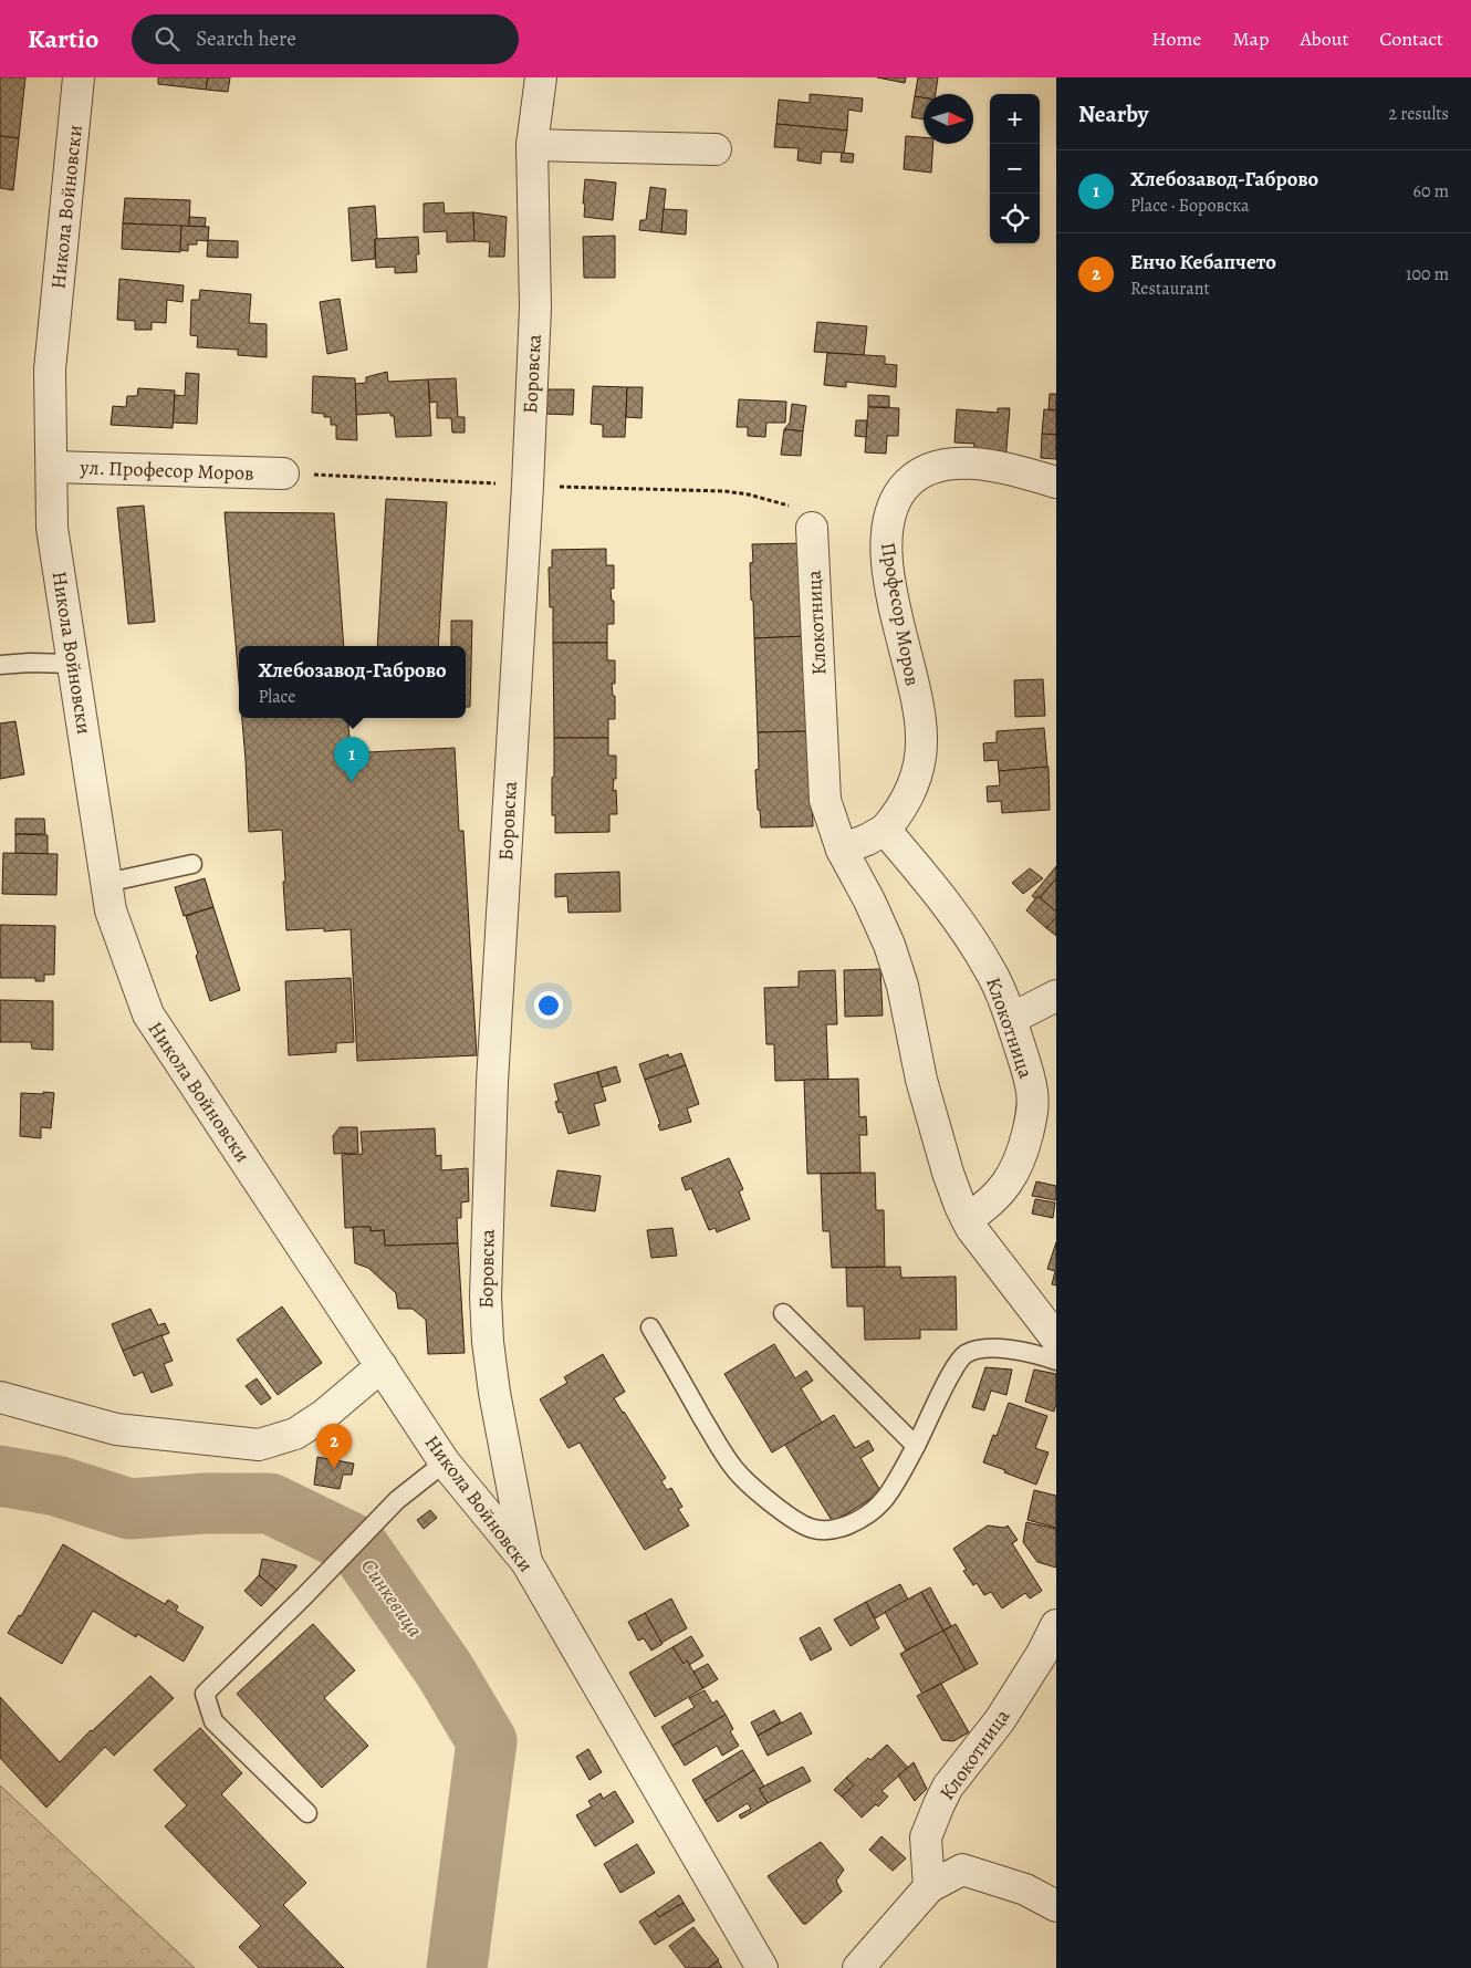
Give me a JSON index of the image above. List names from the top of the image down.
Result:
{
  "streets": {
    "street": [
      "Никола Войновски",
      "Боровска",
      "ул. Професор Моров",
      "Професор Моров",
      "Клокотница"
    ]
  },
  "crossings": [
    ["Никола Войновски", "Боровска"],
    ["Никола Войновски", "ул. Професор Моров"],
    ["Професор Моров", "Клокотница"]
  ],
  "water": ["Синкевица"],
  "north": "right",
  "page": {
    "header": "Kartio",
    "search": "Search here",
    "nav": [
      "Home",
      "Map",
      "About",
      "Contact"
    ],
    "heading": ["Nearby", "2 results"],
    "map_buttons": ["+", "−"],
    "list": [
      {
        "mark": "1",
        "name": "Хлебозавод-Габрово",
        "note": "Place · Боровска",
        "value": "60 m"
      },
      {
        "mark": "2",
        "name": "Енчо Кебапчето",
        "note": "Restaurant",
        "value": "100 m"
      }
    ],
    "popup": ["Хлебозавод-Габрово", "Place"],
    "pins": ["1", "2"]
  }
}
